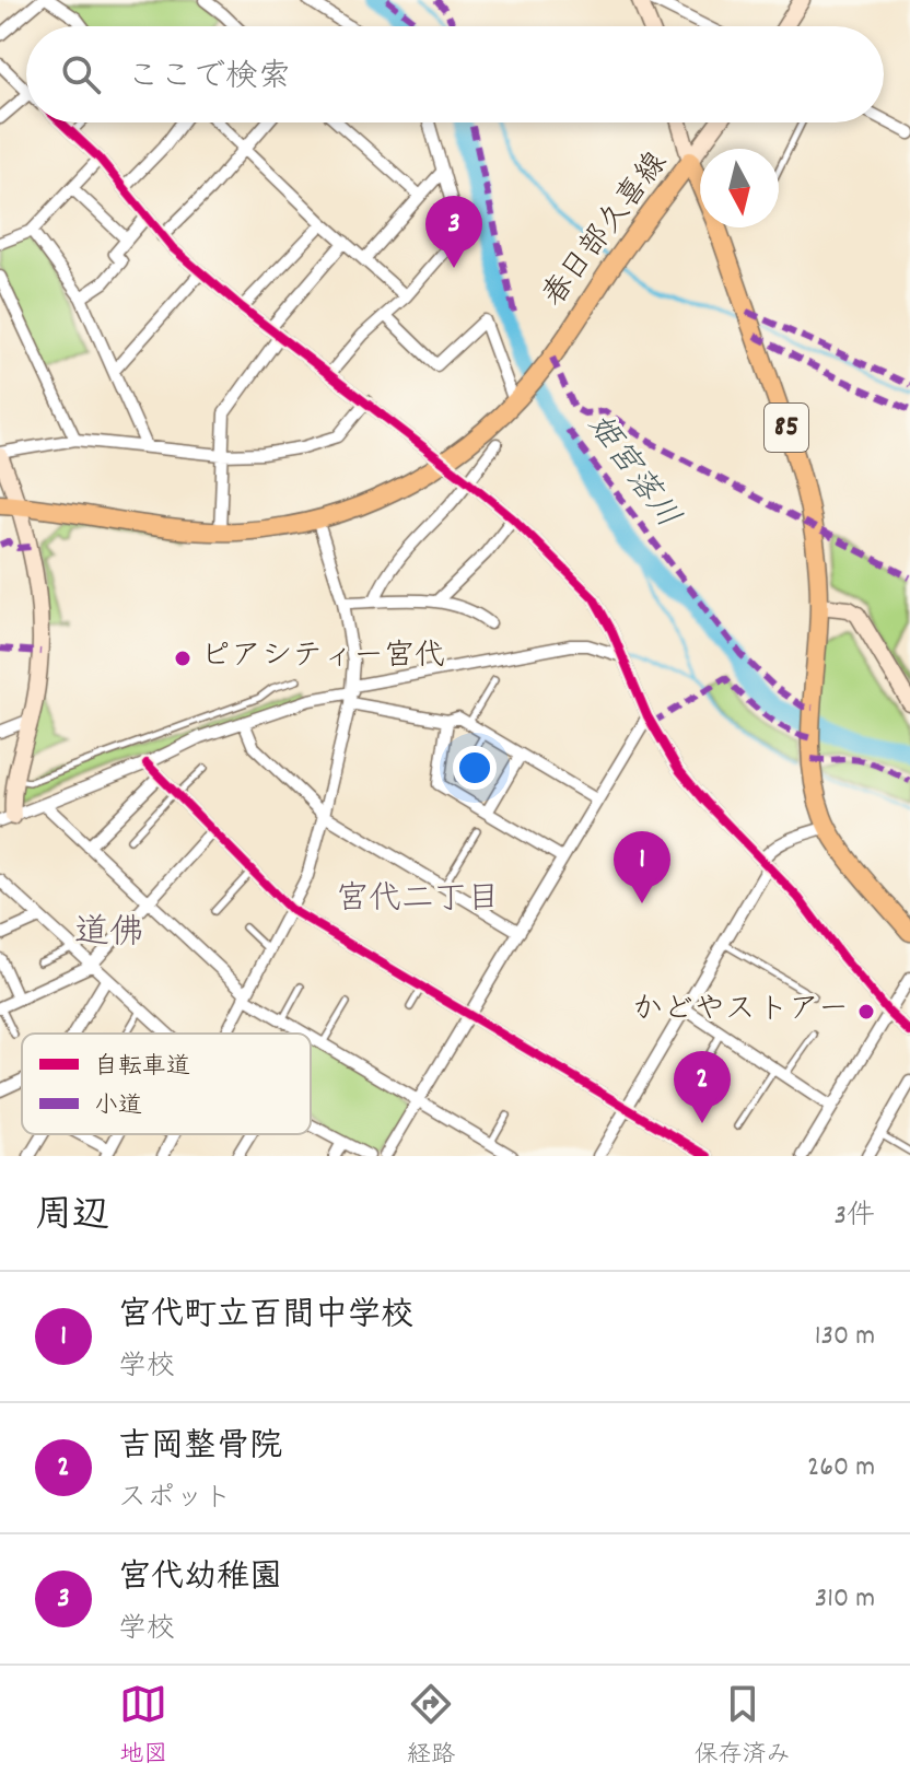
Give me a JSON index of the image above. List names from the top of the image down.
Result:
{
  "streets": {
    "main road": ["春日部久喜線", "85"]
  },
  "crossings": [
    ["春日部久喜線", "85"]
  ],
  "districts": ["宮代二丁目", "道佛"],
  "water": ["姫宮落川"],
  "places": ["ピアシティー宮代", "かどやストアー"],
  "legend": ["自転車道", "小道"],
  "north": "bottom",
  "page": {
    "search": "ここで検索",
    "pins": ["3", "1", "2"],
    "heading": ["周辺", "3件"],
    "list": [
      {
        "mark": "1",
        "name": "宮代町立百間中学校",
        "note": "学校",
        "value": "130 m"
      },
      {
        "mark": "2",
        "name": "吉岡整骨院",
        "note": "スポット",
        "value": "260 m"
      },
      {
        "mark": "3",
        "name": "宮代幼稚園",
        "note": "学校",
        "value": "310 m"
      }
    ],
    "nav": ["地図", "経路", "保存済み"]
  }
}
